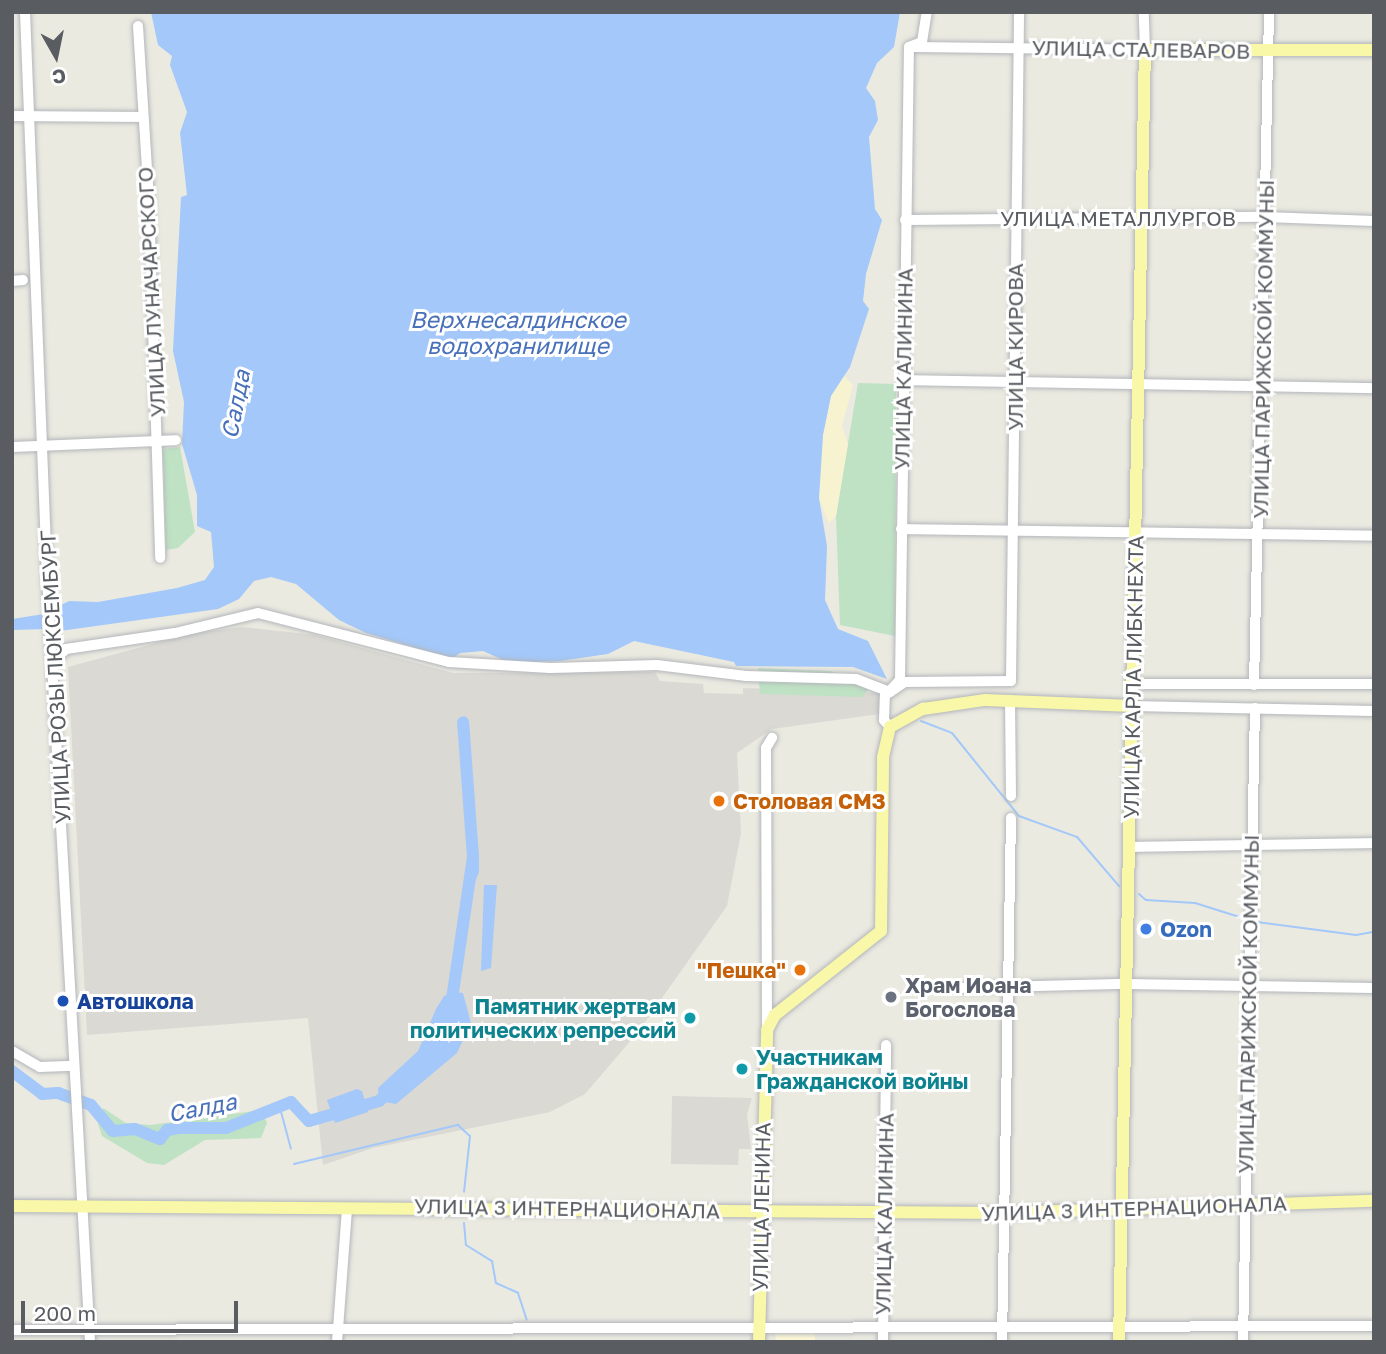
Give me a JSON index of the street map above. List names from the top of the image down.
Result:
{
  "streets": {
    "main road": [
      "УЛИЦА СТАЛЕВАРОВ",
      "УЛИЦА КАРЛА ЛИБКНЕХТА",
      "УЛИЦА ЛЕНИНА",
      "УЛИЦА 3 ИНТЕРНАЦИОНАЛА"
    ],
    "street": [
      "УЛИЦА МЕТАЛЛУРГОВ",
      "УЛИЦА ЛУНАЧАРСКОГО",
      "УЛИЦА КИРОВА",
      "УЛИЦА ПАРИЖСКОЙ КОММУНЫ",
      "УЛИЦА КАЛИНИНА",
      "УЛИЦА РОЗЫ ЛЮКСЕМБУРГ"
    ]
  },
  "crossings": [
    ["УЛИЦА СТАЛЕВАРОВ", "УЛИЦА КИРОВА"],
    ["УЛИЦА СТАЛЕВАРОВ", "УЛИЦА ПАРИЖСКОЙ КОММУНЫ"],
    ["УЛИЦА СТАЛЕВАРОВ", "УЛИЦА КАЛИНИНА"],
    ["УЛИЦА СТАЛЕВАРОВ", "УЛИЦА КАРЛА ЛИБКНЕХТА"],
    ["УЛИЦА МЕТАЛЛУРГОВ", "УЛИЦА КИРОВА"],
    ["УЛИЦА МЕТАЛЛУРГОВ", "УЛИЦА ПАРИЖСКОЙ КОММУНЫ"],
    ["УЛИЦА МЕТАЛЛУРГОВ", "УЛИЦА КАЛИНИНА"],
    ["УЛИЦА МЕТАЛЛУРГОВ", "УЛИЦА КАРЛА ЛИБКНЕХТА"],
    ["УЛИЦА КИРОВА", "УЛИЦА КАЛИНИНА"],
    ["УЛИЦА ПАРИЖСКОЙ КОММУНЫ", "УЛИЦА 3 ИНТЕРНАЦИОНАЛА"],
    ["УЛИЦА КАЛИНИНА", "УЛИЦА 3 ИНТЕРНАЦИОНАЛА"],
    ["УЛИЦА РОЗЫ ЛЮКСЕМБУРГ", "УЛИЦА 3 ИНТЕРНАЦИОНАЛА"],
    ["УЛИЦА КАРЛА ЛИБКНЕХТА", "УЛИЦА 3 ИНТЕРНАЦИОНАЛА"],
    ["УЛИЦА ЛЕНИНА", "УЛИЦА 3 ИНТЕРНАЦИОНАЛА"]
  ],
  "water": ["Верхнесалдинское водохранилище", "Салда"],
  "places": [
    "Столовая СМЗ",
    "Ozon",
    "\"Пешка\"",
    "Храм Иоана Богослова",
    "Автошкола",
    "Памятник жертвам политических репрессий",
    "Участникам Гражданской войны"
  ],
  "scale_bar": "200 m",
  "north": "bottom"
}
